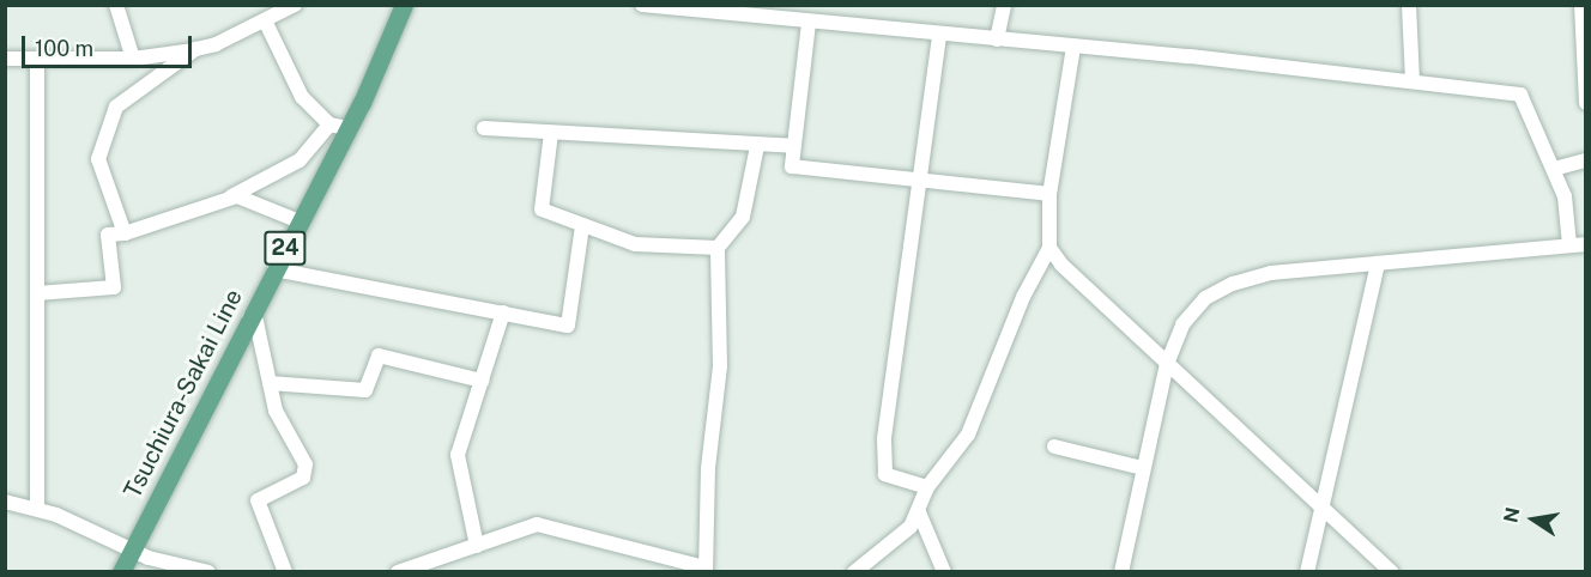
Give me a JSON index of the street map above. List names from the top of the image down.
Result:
{
  "streets": {
    "main road": ["24", "Tsuchiura-Sakai Line"]
  },
  "scale_bar": "100 m",
  "north": "left"
}
